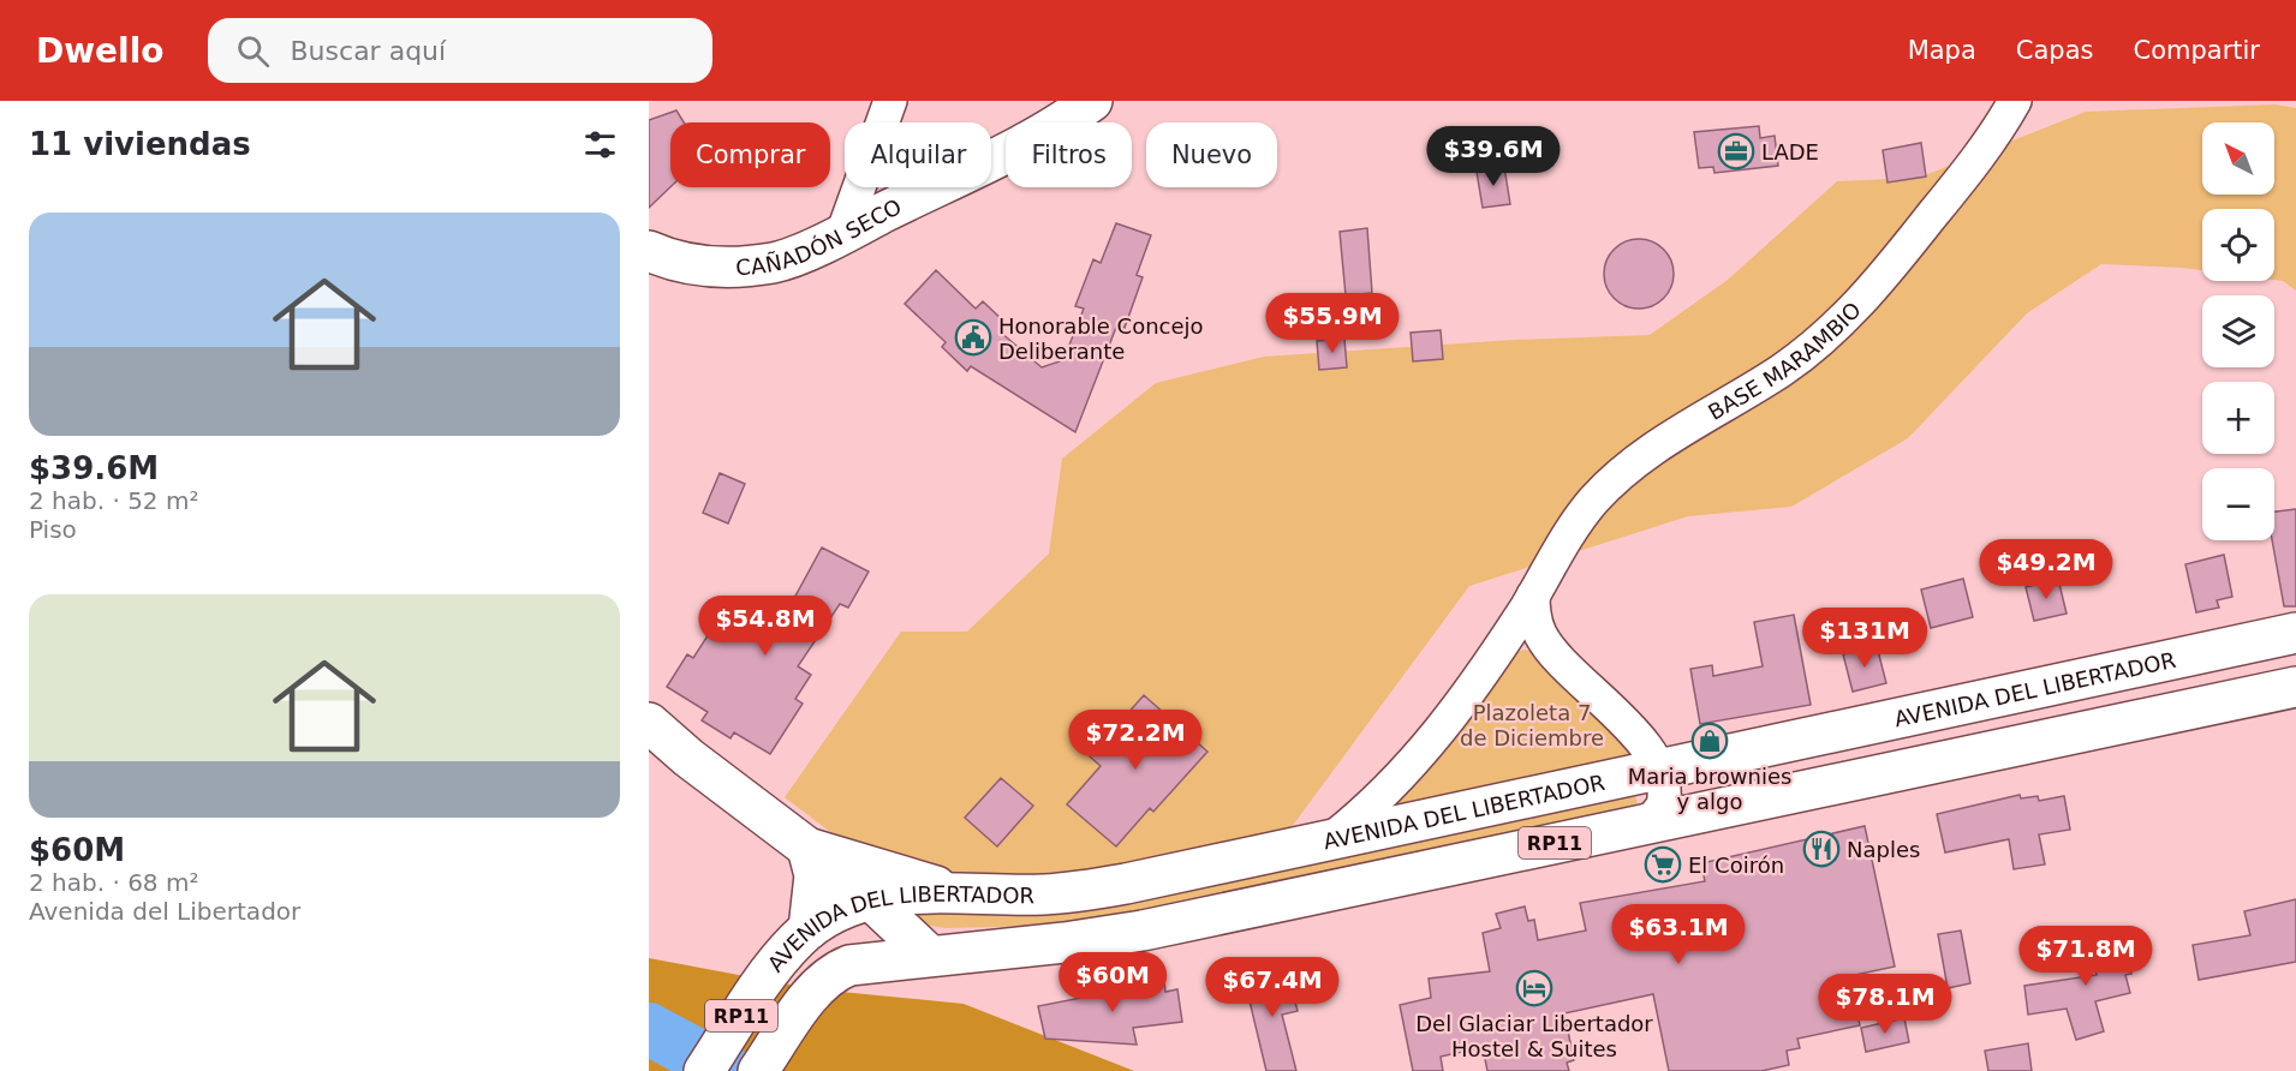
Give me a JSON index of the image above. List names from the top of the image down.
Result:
{
  "streets": {
    "main road": ["CAÑADÓN SECO", "AVENIDA DEL LIBERTADOR", "RP11"],
    "street": ["BASE MARAMBIO"]
  },
  "crossings": [
    ["BASE MARAMBIO", "AVENIDA DEL LIBERTADOR"]
  ],
  "parks": ["Plazoleta 7 de Diciembre"],
  "places": {
    "office": ["LADE"],
    "public building": ["Honorable Concejo Deliberante"],
    "shop": ["Maria brownies y algo"],
    "restaurant": ["Naples"],
    "supermarket": ["El Coirón"],
    "hotel": ["Del Glaciar Libertador Hostel & Suites"]
  },
  "north": "top left",
  "page": {
    "header": "Dwello",
    "search": "Buscar aquí",
    "nav": ["Mapa", "Capas", "Compartir"],
    "heading": "11 viviendas",
    "map_buttons": ["+", "−"],
    "chip": [
      "Comprar",
      "Alquilar",
      "Filtros",
      "Nuevo"
    ],
    "price": [
      "$39.6M",
      "$55.9M",
      "$49.2M",
      "$54.8M",
      "$131M",
      "$72.2M",
      "$63.1M",
      "$71.8M",
      "$60M",
      "$67.4M",
      "$78.1M"
    ],
    "list": [
      {
        "name": "$39.6M",
        "note": "2 hab. · 52 m² · Piso"
      },
      {
        "name": "$60M",
        "note": "2 hab. · 68 m² · Avenida del Libertador"
      }
    ]
  }
}
